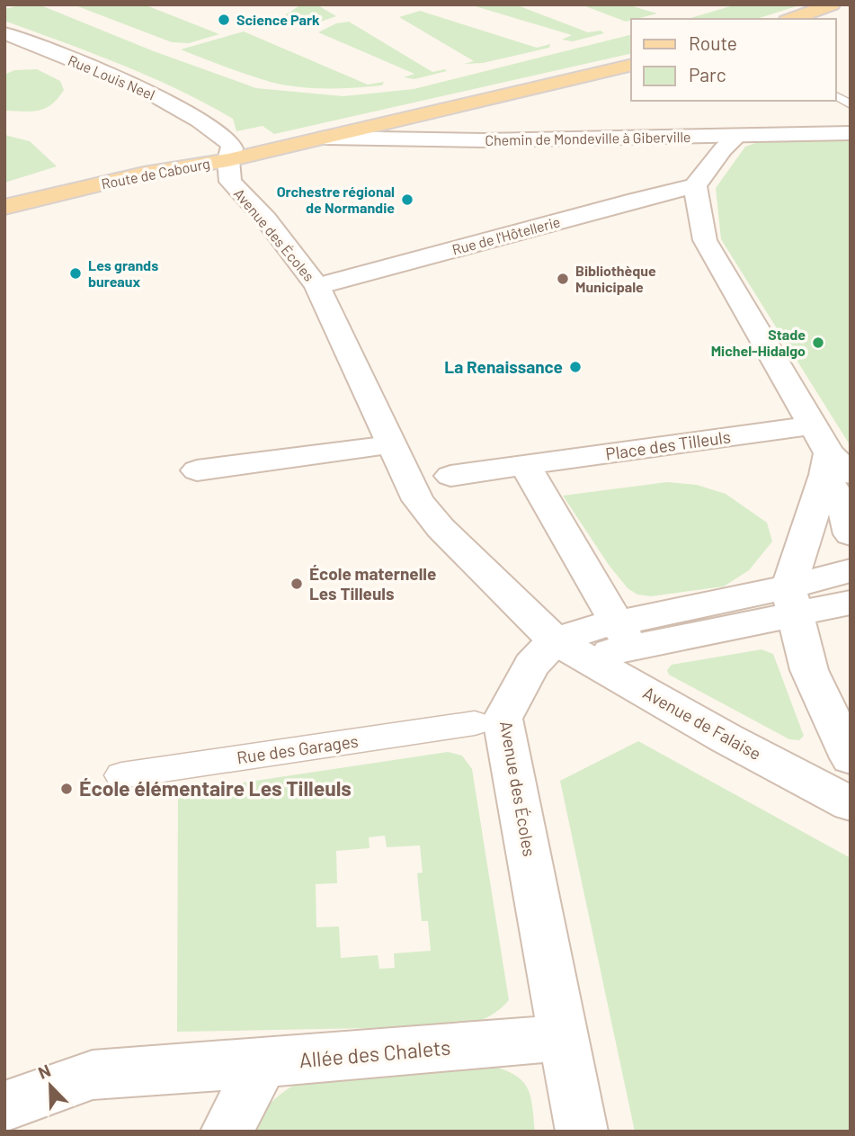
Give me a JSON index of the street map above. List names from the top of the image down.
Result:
{
  "streets": {
    "main road": ["Route de Cabourg"],
    "street": [
      "Rue Louis Neel",
      "Chemin de Mondeville à Giberville",
      "Avenue des Écoles",
      "Rue de l'Hôtellerie",
      "Place des Tilleuls",
      "Avenue de Falaise",
      "Rue des Garages",
      "Allée des Chalets"
    ]
  },
  "crossings": [
    ["Rue Louis Neel", "Route de Cabourg"],
    ["Rue Louis Neel", "Avenue des Écoles"],
    ["Route de Cabourg", "Avenue des Écoles"],
    ["Avenue des Écoles", "Rue de l'Hôtellerie"],
    ["Avenue des Écoles", "Avenue de Falaise"],
    ["Avenue des Écoles", "Allée des Chalets"]
  ],
  "places": [
    "Science Park",
    "Orchestre régional de Normandie",
    "Les grands bureaux",
    "Bibliothèque Municipale",
    "Stade Michel-Hidalgo",
    "La Renaissance",
    "École maternelle Les Tilleuls",
    "École élémentaire Les Tilleuls"
  ],
  "legend": ["Route", "Parc"],
  "north": "top left"
}
